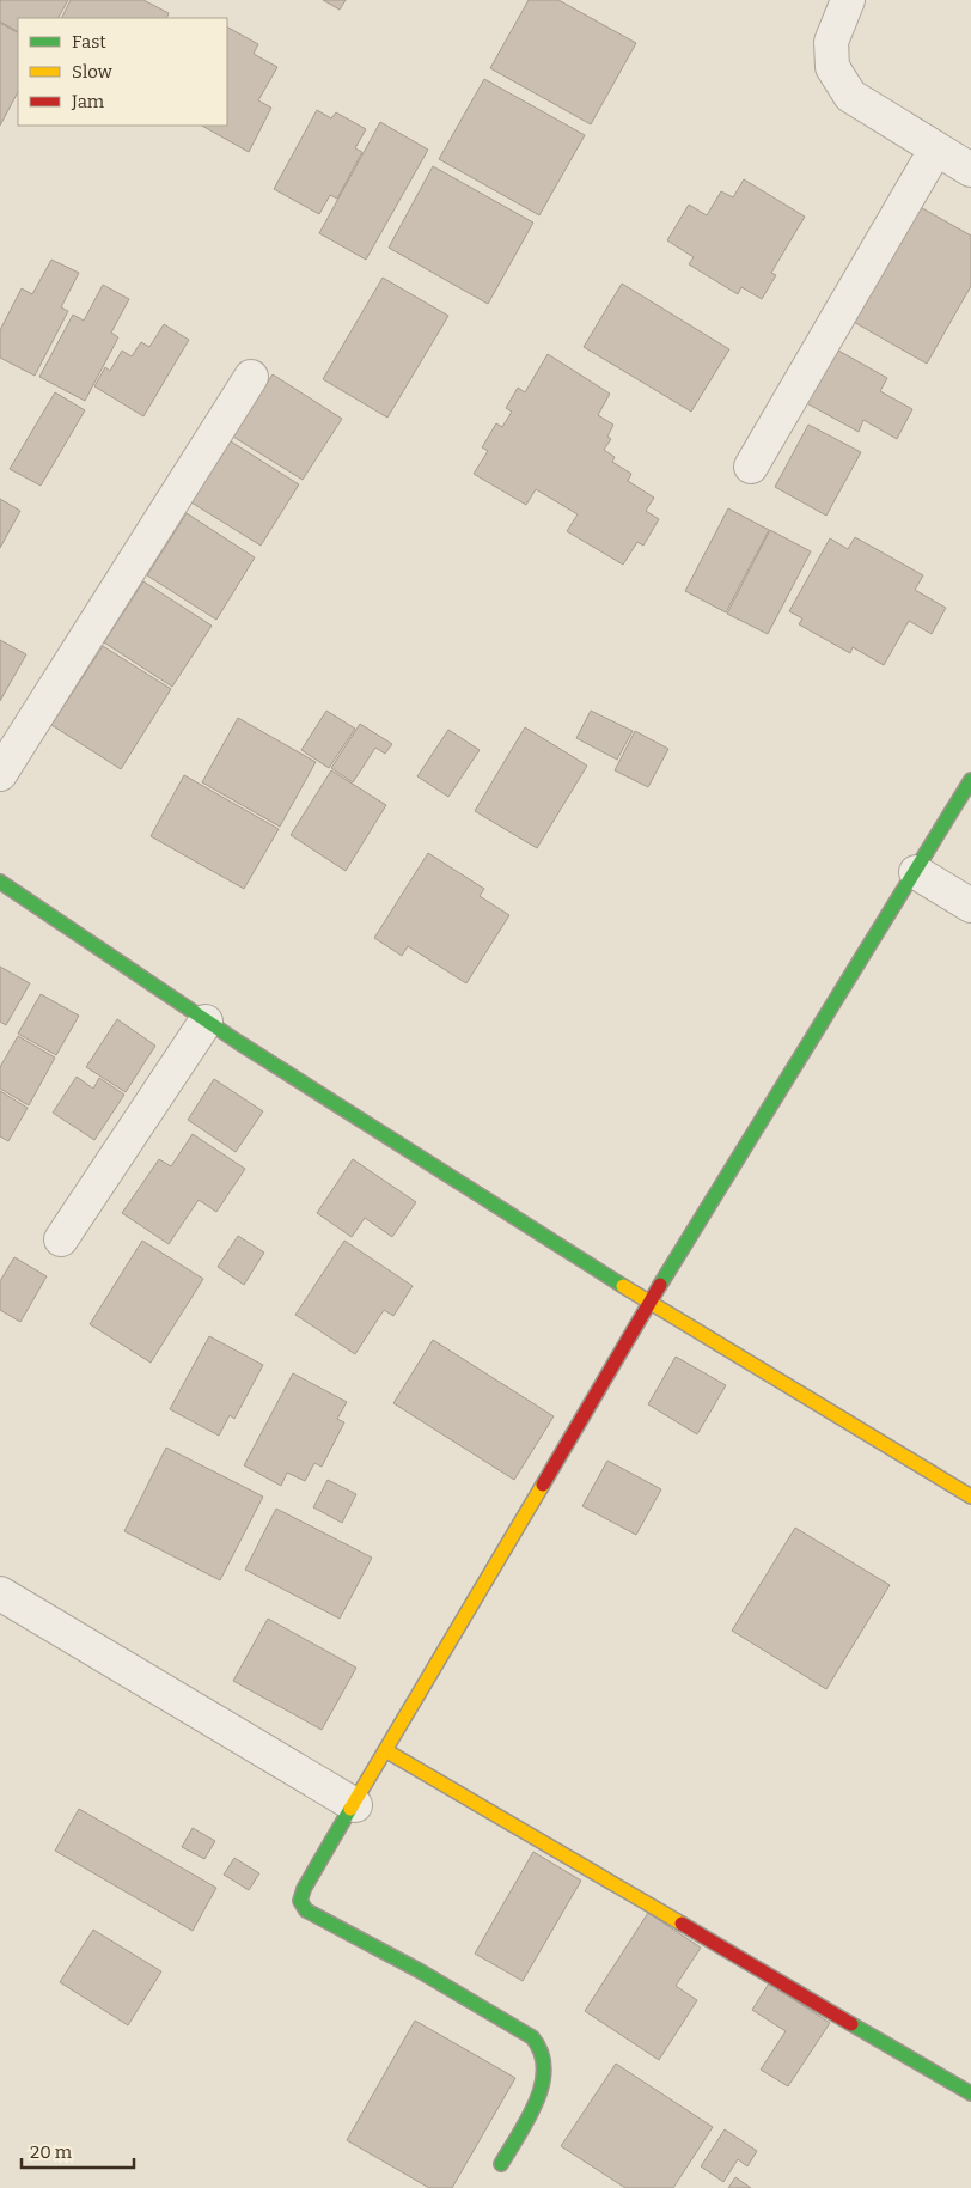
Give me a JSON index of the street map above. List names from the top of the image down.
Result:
{
  "legend": ["Fast", "Slow", "Jam"],
  "scale_bar": "20 m"
}
